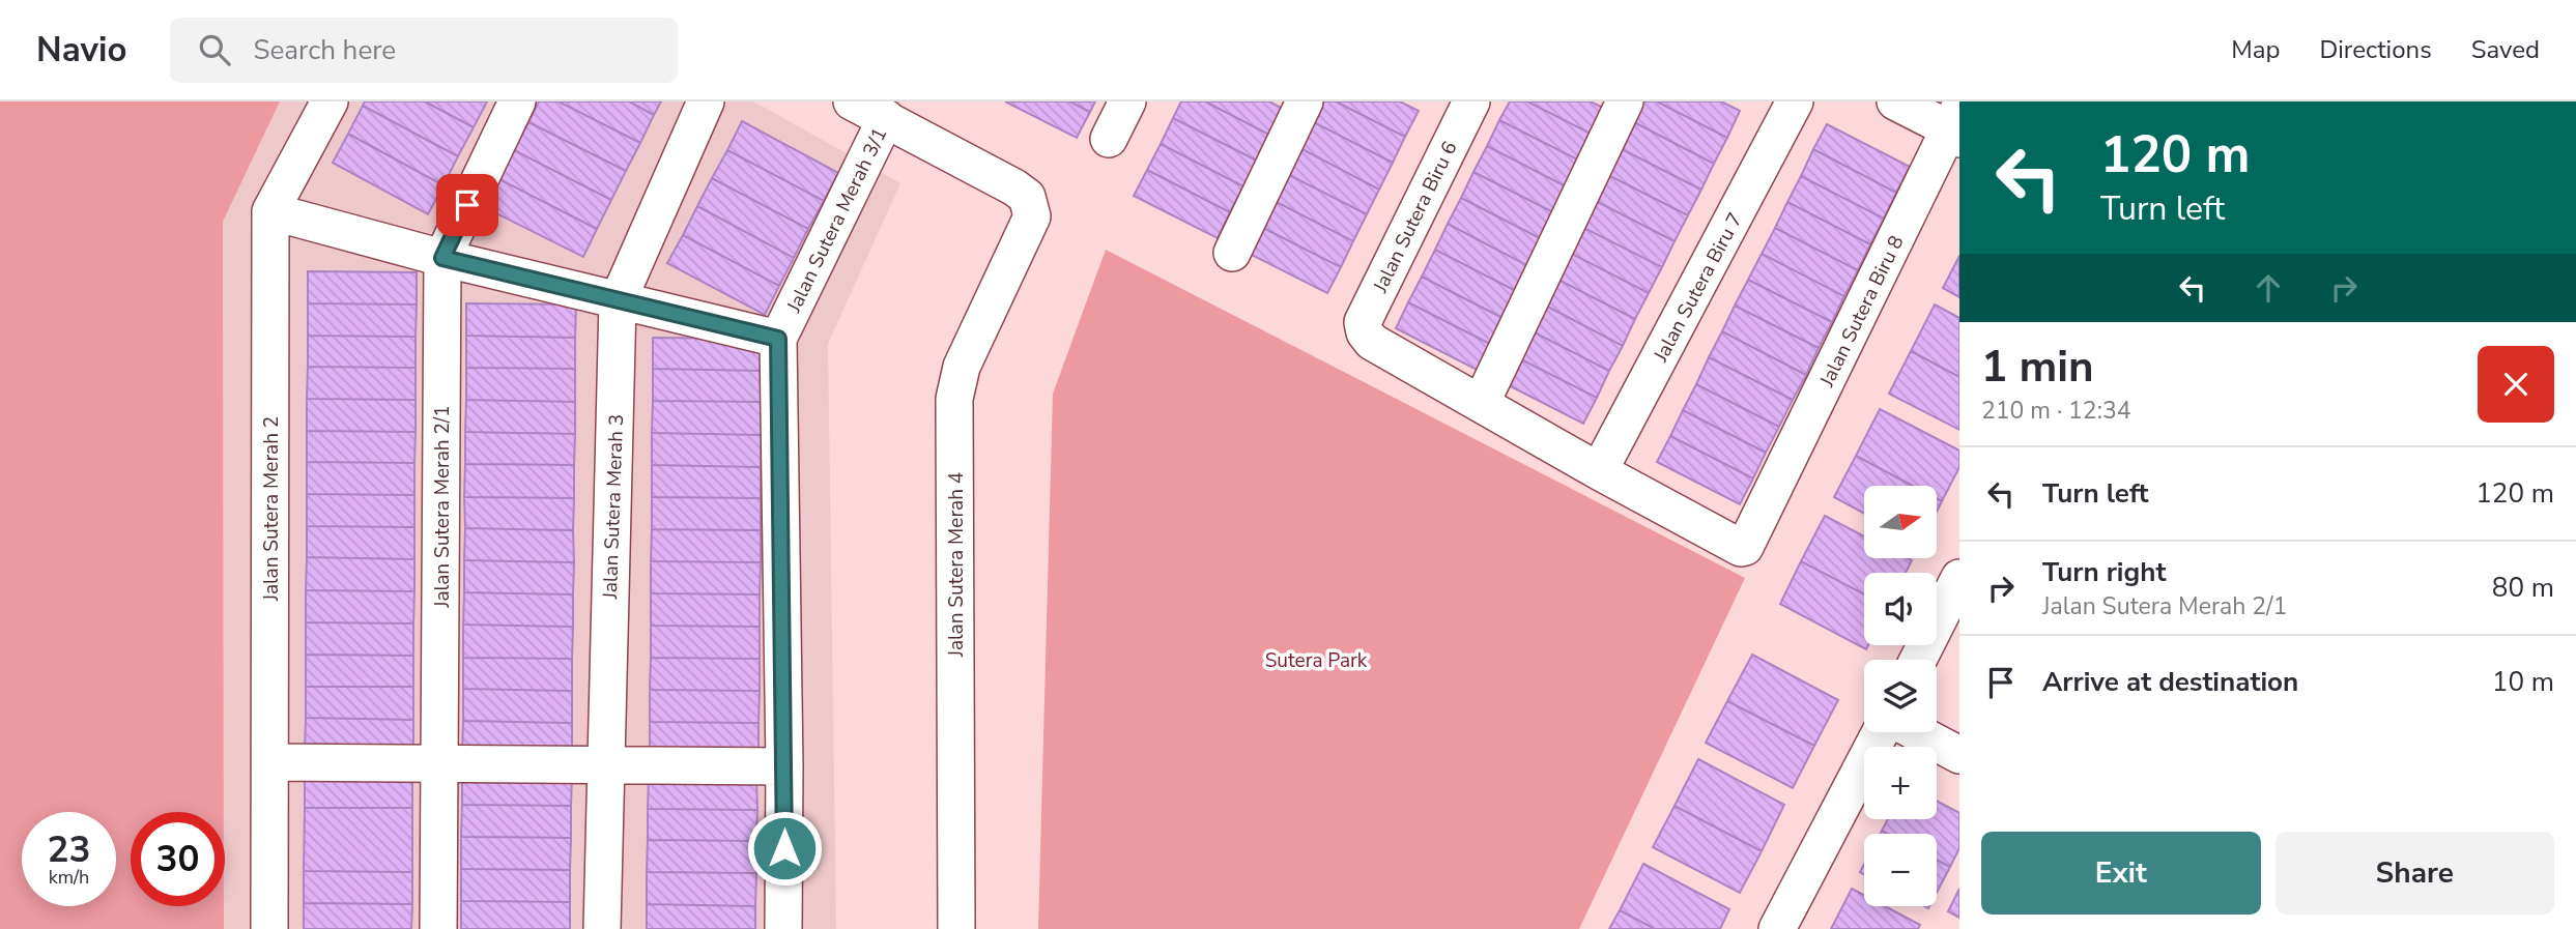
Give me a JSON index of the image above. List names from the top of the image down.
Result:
{
  "streets": {
    "street": [
      "Jalan Sutera Biru 6",
      "Jalan Sutera Merah 3/1",
      "Jalan Sutera Biru 7",
      "Jalan Sutera Biru 8",
      "Jalan Sutera Merah 2/1",
      "Jalan Sutera Merah 3",
      "Jalan Sutera Merah 2",
      "Jalan Sutera Merah 4"
    ]
  },
  "crossings": [
    ["Jalan Sutera Merah 3/1", "Jalan Sutera Merah 4"],
    ["Jalan Sutera Biru 7", "Jalan Sutera Biru 8"]
  ],
  "parks": ["Sutera Park"],
  "north": "right",
  "page": {
    "header": "Navio",
    "search": "Search here",
    "nav": ["Map", "Directions", "Saved"],
    "turn": ["120 m", "Turn left"],
    "heading": ["1 min", "210 m · 12:34"],
    "list": [
      {
        "name": "Turn left",
        "value": "120 m"
      },
      {
        "name": "Turn right",
        "note": "Jalan Sutera Merah 2/1",
        "value": "80 m"
      },
      {
        "name": "Arrive at destination",
        "value": "10 m"
      }
    ],
    "map_buttons": ["+", "−"],
    "speed": "23 km/h",
    "limit": "30",
    "buttons": ["Exit", "Share"]
  }
}
